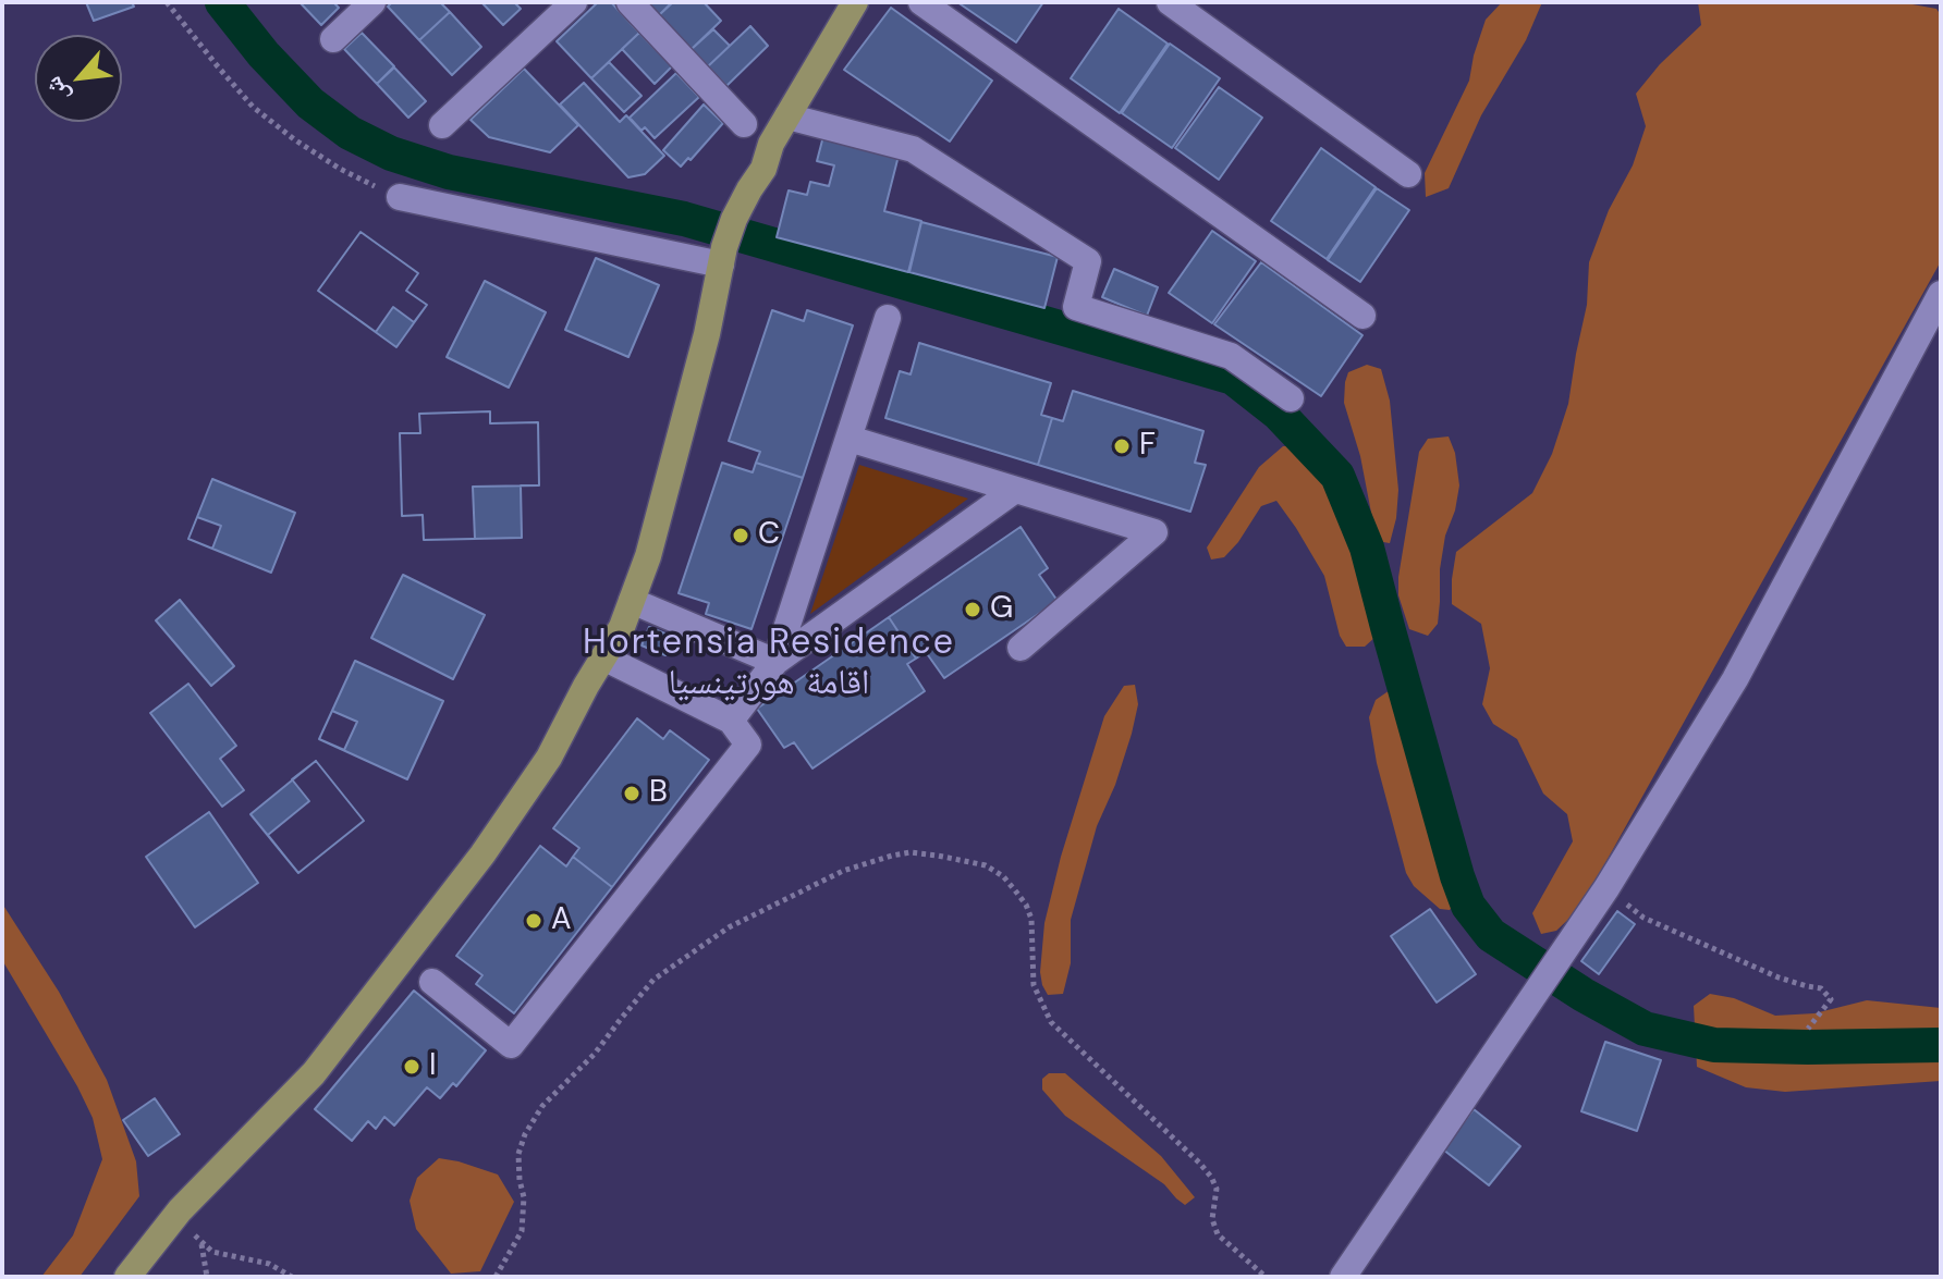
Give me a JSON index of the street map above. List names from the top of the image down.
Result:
{
  "districts": ["Hortensia Residence اقامة هورتينسيا"],
  "places": [
    "F",
    "C",
    "G",
    "B",
    "A",
    "I"
  ],
  "north": "bottom left"
}
